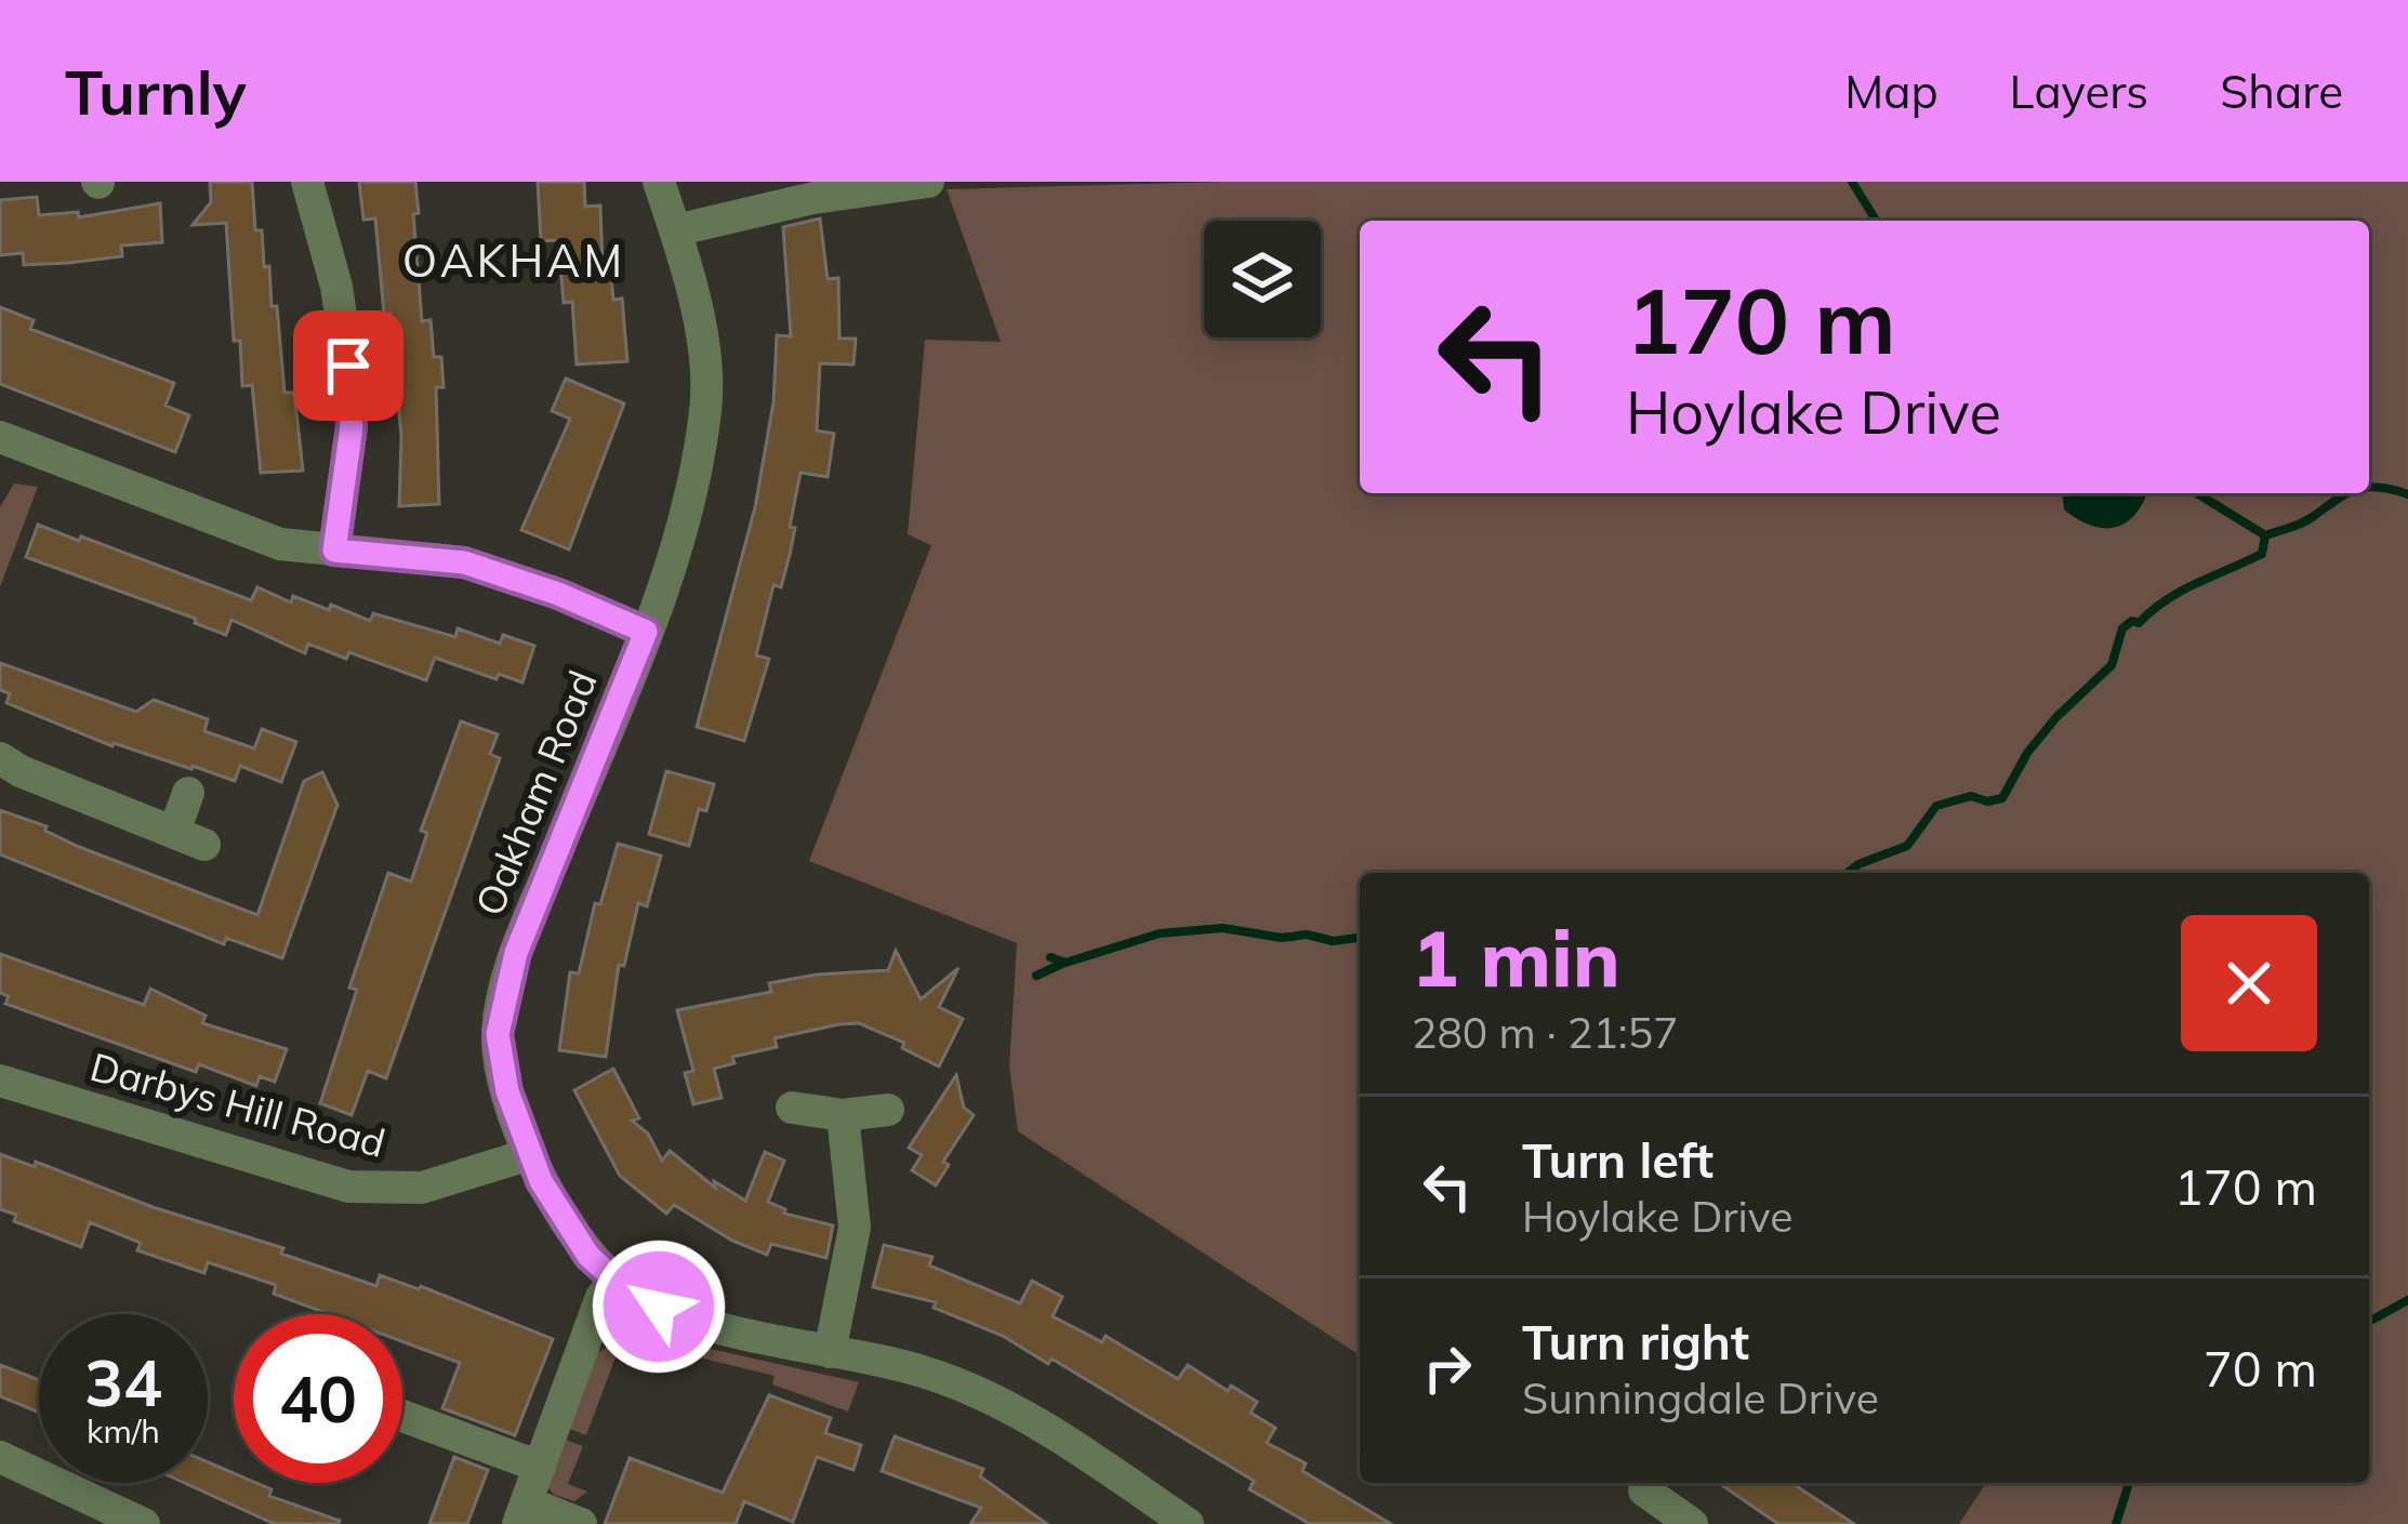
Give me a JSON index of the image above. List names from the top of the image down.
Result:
{
  "streets": {
    "street": ["Oakham Road", "Darbys Hill Road"]
  },
  "crossings": [
    ["Oakham Road", "Darbys Hill Road"]
  ],
  "districts": ["OAKHAM"],
  "page": {
    "header": "Turnly",
    "nav": ["Map", "Layers", "Share"],
    "turn": ["170 m", "Hoylake Drive"],
    "heading": ["1 min", "280 m · 21:57"],
    "list": [
      {
        "name": "Turn left",
        "note": "Hoylake Drive",
        "value": "170 m"
      },
      {
        "name": "Turn right",
        "note": "Sunningdale Drive",
        "value": "70 m"
      }
    ],
    "speed": "34 km/h",
    "limit": "40"
  }
}
